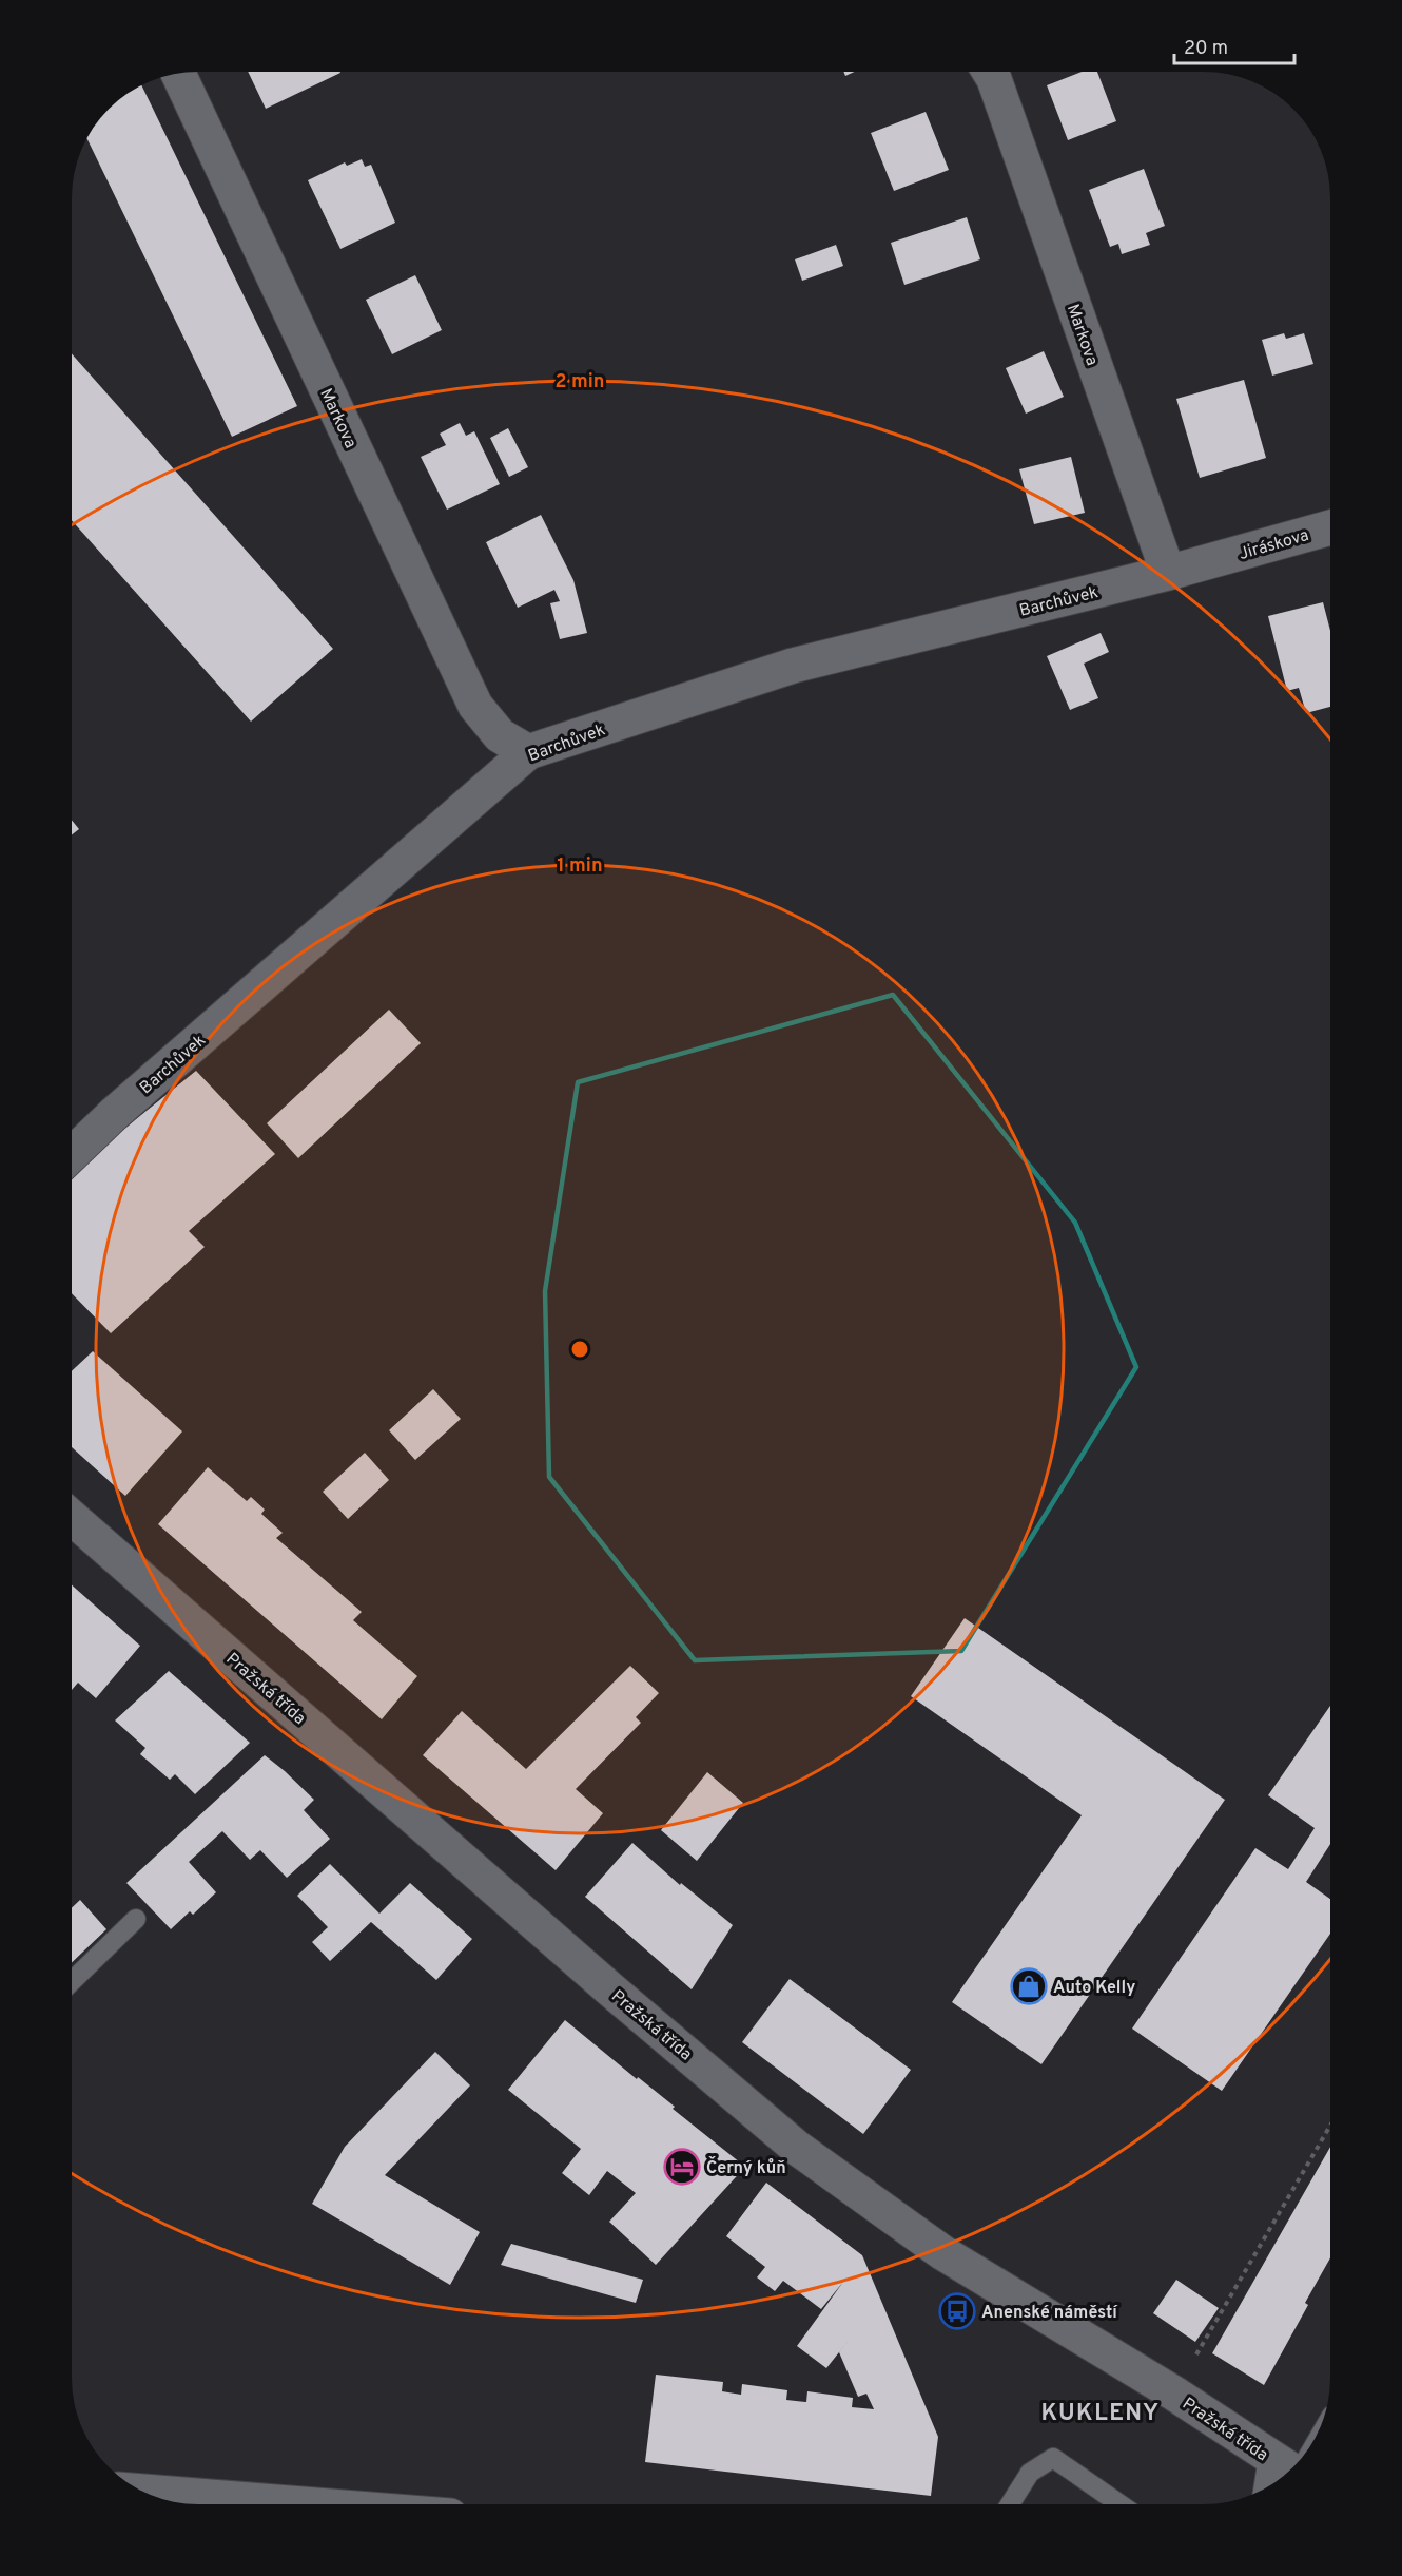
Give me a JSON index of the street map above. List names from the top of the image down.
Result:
{
  "streets": {
    "street": [
      "Markova",
      "Jiráskova",
      "Barchůvek",
      "Pražská třída"
    ]
  },
  "crossings": [
    ["Markova", "Jiráskova"],
    ["Markova", "Barchůvek"],
    ["Jiráskova", "Barchůvek"]
  ],
  "districts": ["KUKLENY"],
  "places": {
    "shop": ["Auto Kelly"],
    "hotel": ["Černý kůň"],
    "bus stop": ["Anenské náměstí"]
  },
  "scale_bar": "20 m",
  "rings": ["2 min", "1 min"]
}
